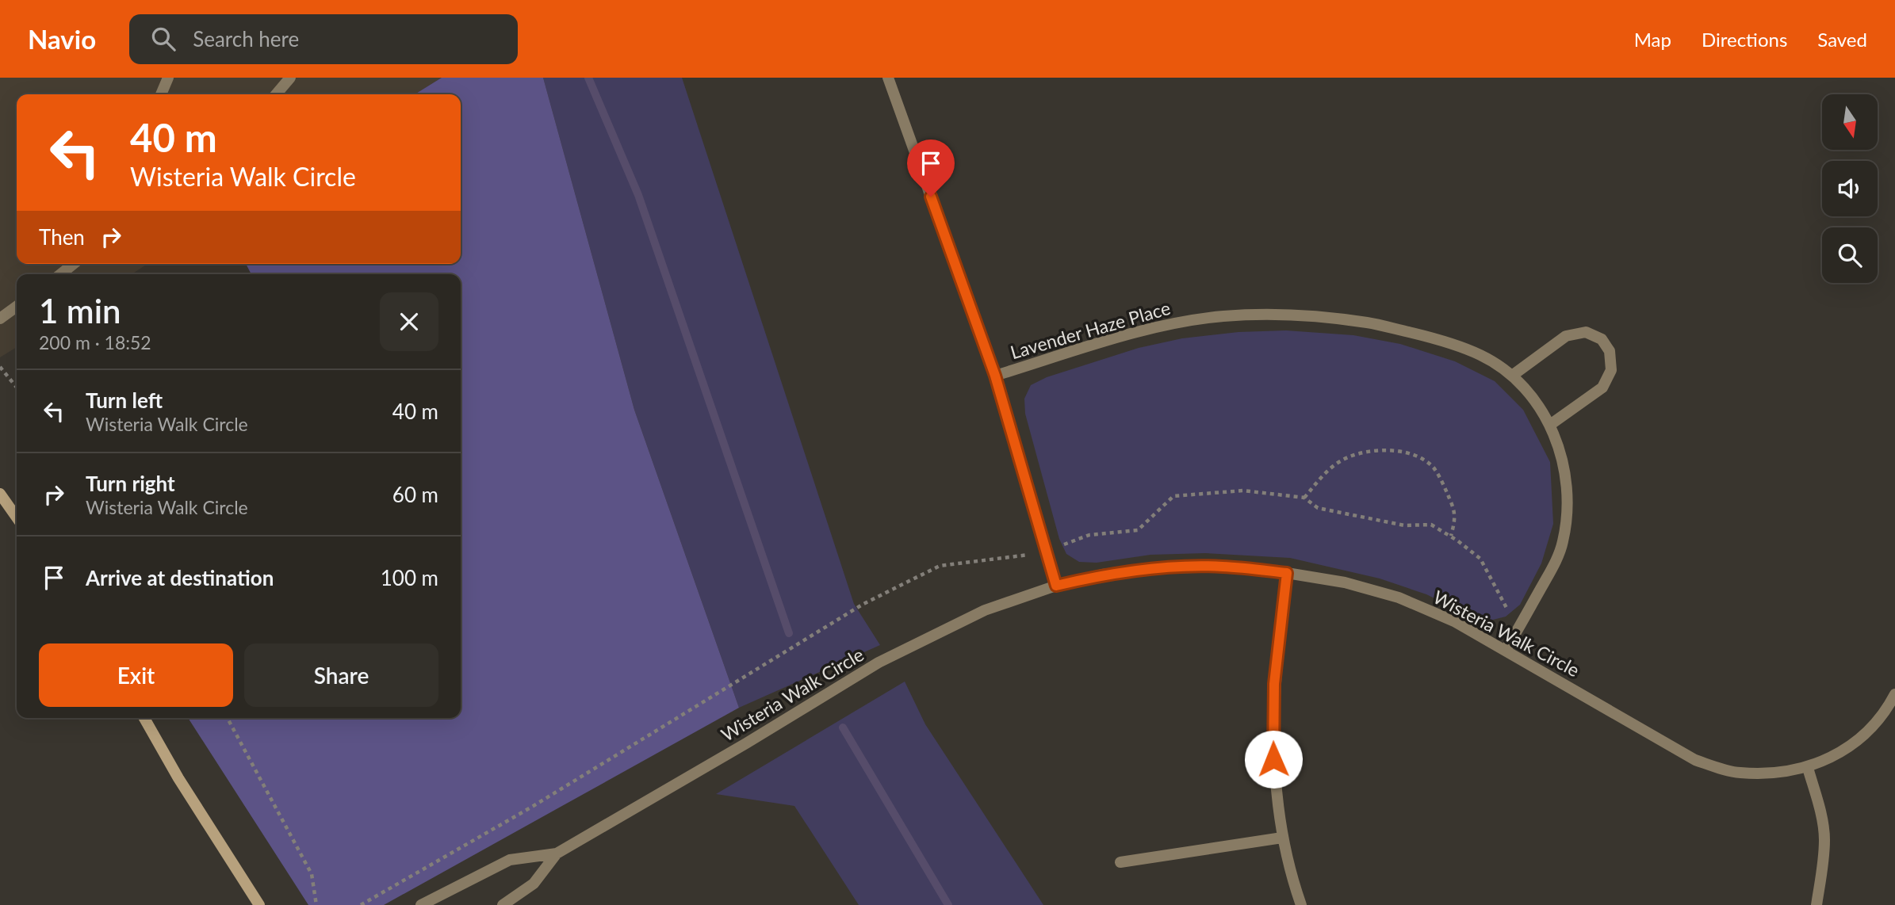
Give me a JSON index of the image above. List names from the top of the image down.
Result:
{
  "streets": {
    "street": ["Lavender Haze Place", "Wisteria Walk Circle"]
  },
  "crossings": [
    ["Lavender Haze Place", "Wisteria Walk Circle"]
  ],
  "north": "bottom",
  "page": {
    "header": "Navio",
    "search": "Search here",
    "nav": ["Map", "Directions", "Saved"],
    "turn": ["40 m", "Wisteria Walk Circle"],
    "then": "Then",
    "heading": ["1 min", "200 m · 18:52"],
    "list": [
      {
        "name": "Turn left",
        "note": "Wisteria Walk Circle",
        "value": "40 m"
      },
      {
        "name": "Turn right",
        "note": "Wisteria Walk Circle",
        "value": "60 m"
      },
      {
        "name": "Arrive at destination",
        "value": "100 m"
      }
    ],
    "buttons": ["Exit", "Share"]
  }
}
